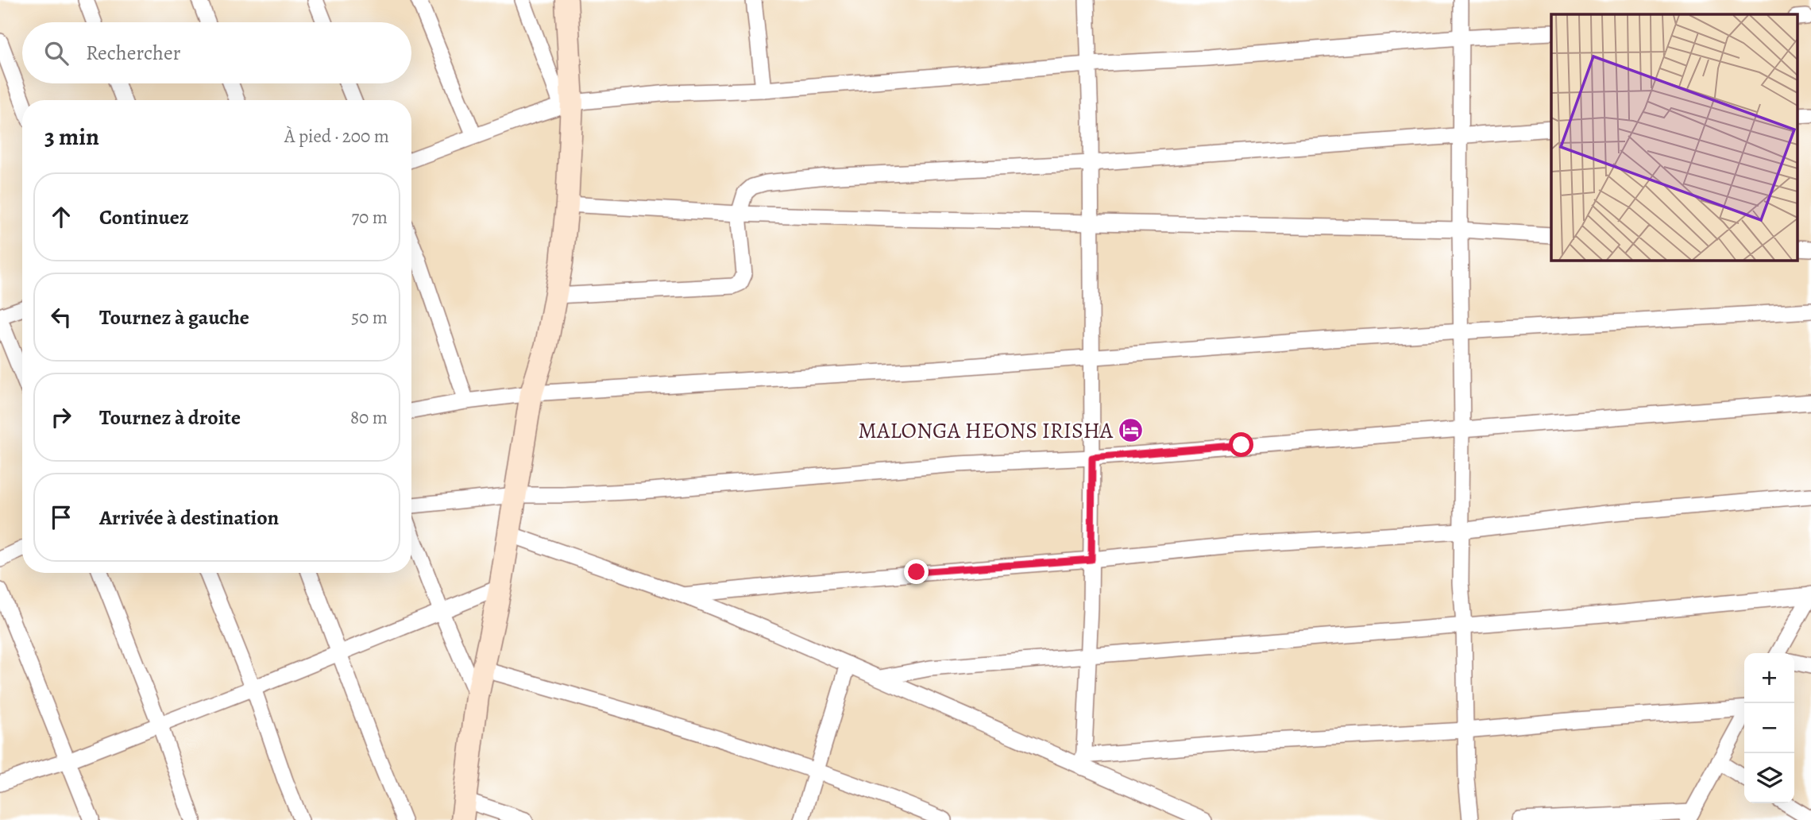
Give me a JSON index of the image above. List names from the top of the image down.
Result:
{
  "places": {
    "hotel": ["MALONGA HEONS IRISHA"]
  },
  "page": {
    "search": "Rechercher",
    "heading": ["3 min", "À pied · 200 m"],
    "list": [
      ["Continuez", "70 m"],
      ["Tournez à gauche", "50 m"],
      ["Tournez à droite", "80 m"],
      "Arrivée à destination"
    ],
    "map_buttons": ["+", "−"]
  }
}
